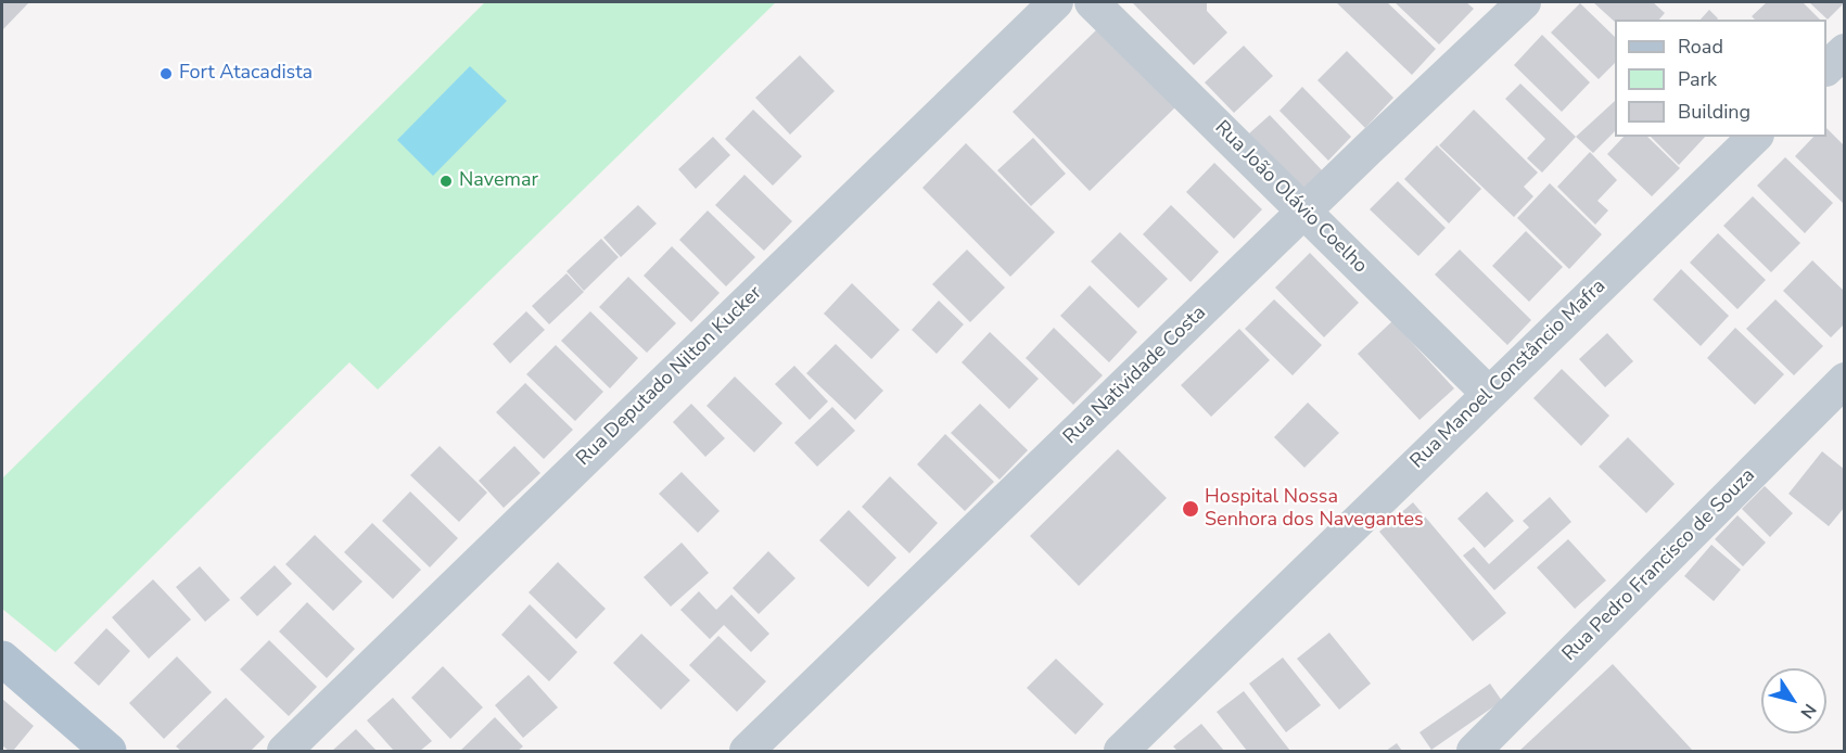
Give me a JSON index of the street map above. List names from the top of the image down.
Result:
{
  "streets": {
    "street": [
      "Rua João Olávio Coelho",
      "Rua Manoel Constâncio Mafra",
      "Rua Natividade Costa",
      "Rua Deputado Nilton Kucker",
      "Rua Pedro Francisco de Souza"
    ]
  },
  "crossings": [
    ["Rua João Olávio Coelho", "Rua Manoel Constâncio Mafra"],
    ["Rua João Olávio Coelho", "Rua Natividade Costa"]
  ],
  "places": ["Fort Atacadista", "Navemar", "Hospital Nossa Senhora dos Navegantes"],
  "legend": ["Road", "Park", "Building"],
  "north": "bottom right"
}
